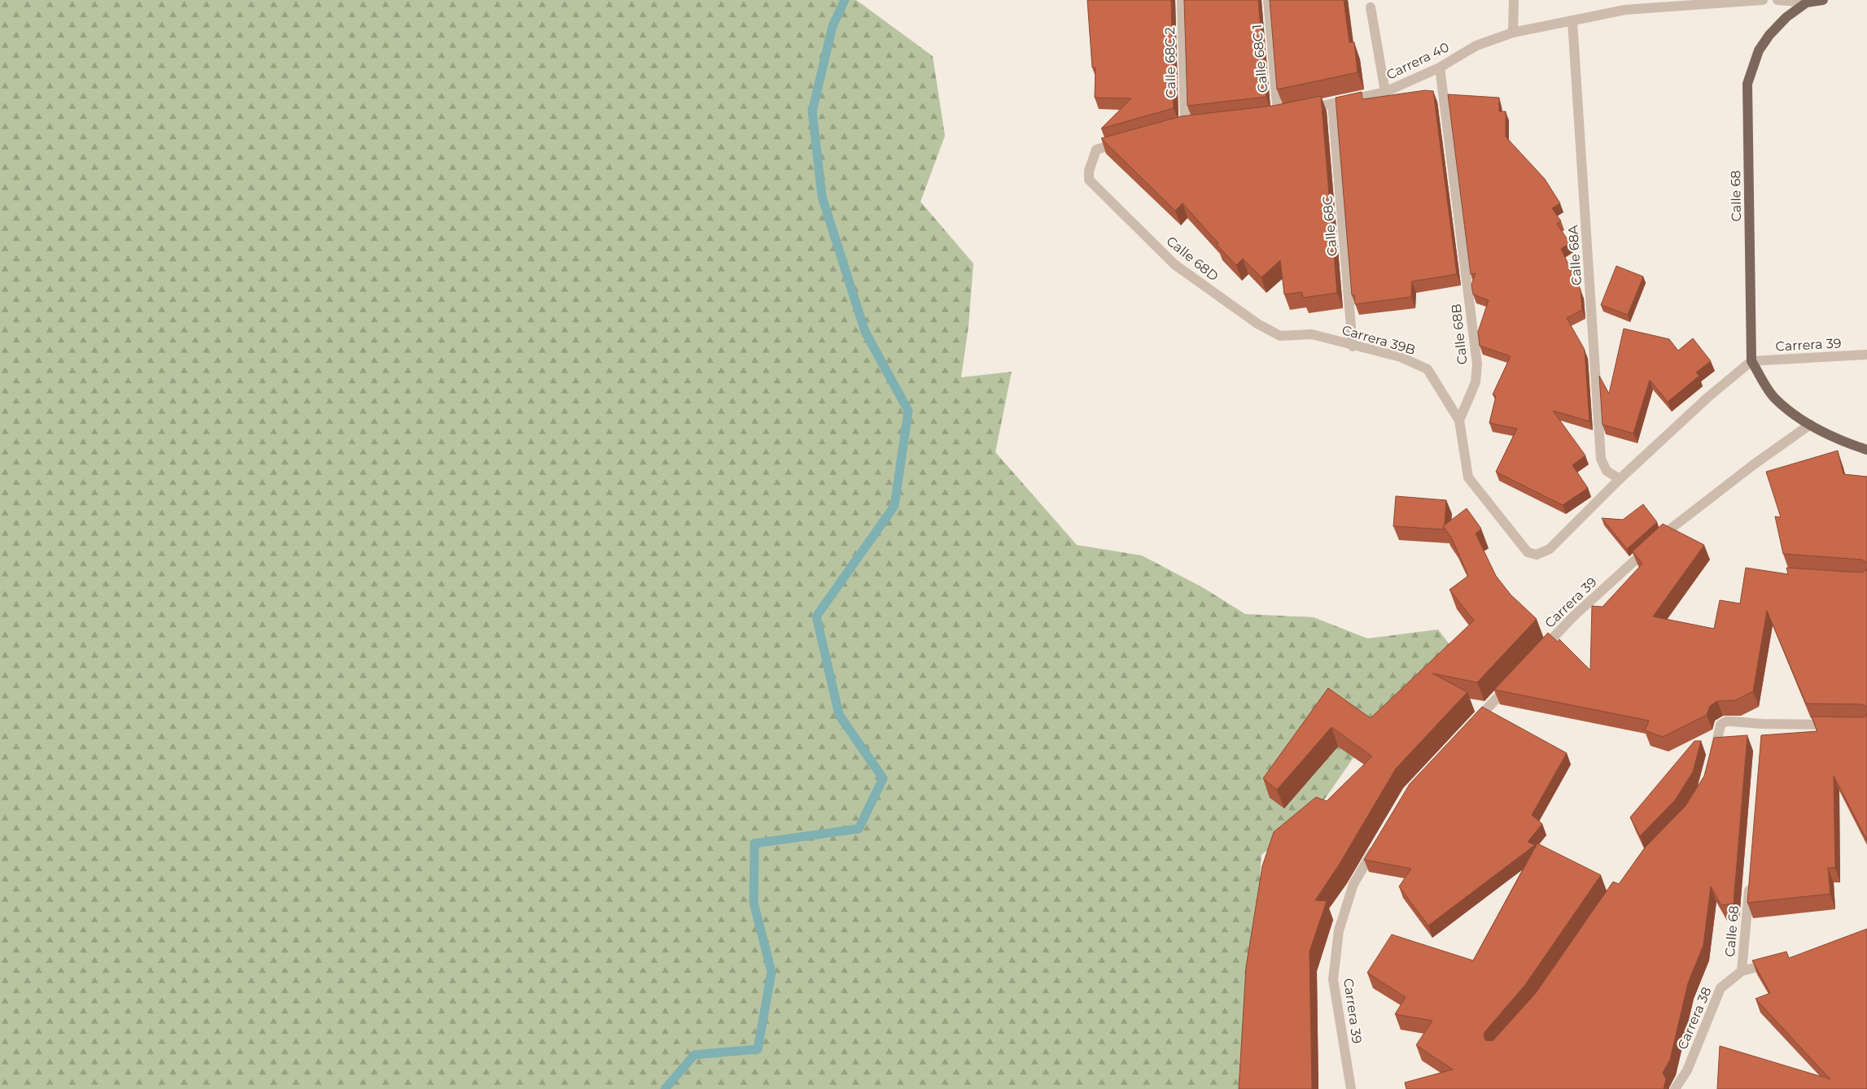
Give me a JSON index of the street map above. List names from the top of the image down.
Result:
{
  "streets": {
    "main road": ["Calle 68"],
    "street": [
      "Calle 68C 1",
      "Carrera 40",
      "Calle 68C 2",
      "Calle 68C",
      "Calle 68A",
      "Calle 68D",
      "Calle 68B",
      "Carrera 39B",
      "Carrera 39",
      "Carrera 38"
    ]
  },
  "crossings": [
    ["Carrera 40", "Calle 68C"],
    ["Carrera 40", "Calle 68A"],
    ["Carrera 40", "Calle 68B"],
    ["Calle 68", "Carrera 39"],
    ["Calle 68", "Carrera 38"],
    ["Calle 68C", "Carrera 39B"],
    ["Calle 68D", "Carrera 39B"],
    ["Calle 68B", "Carrera 39B"]
  ]
}
